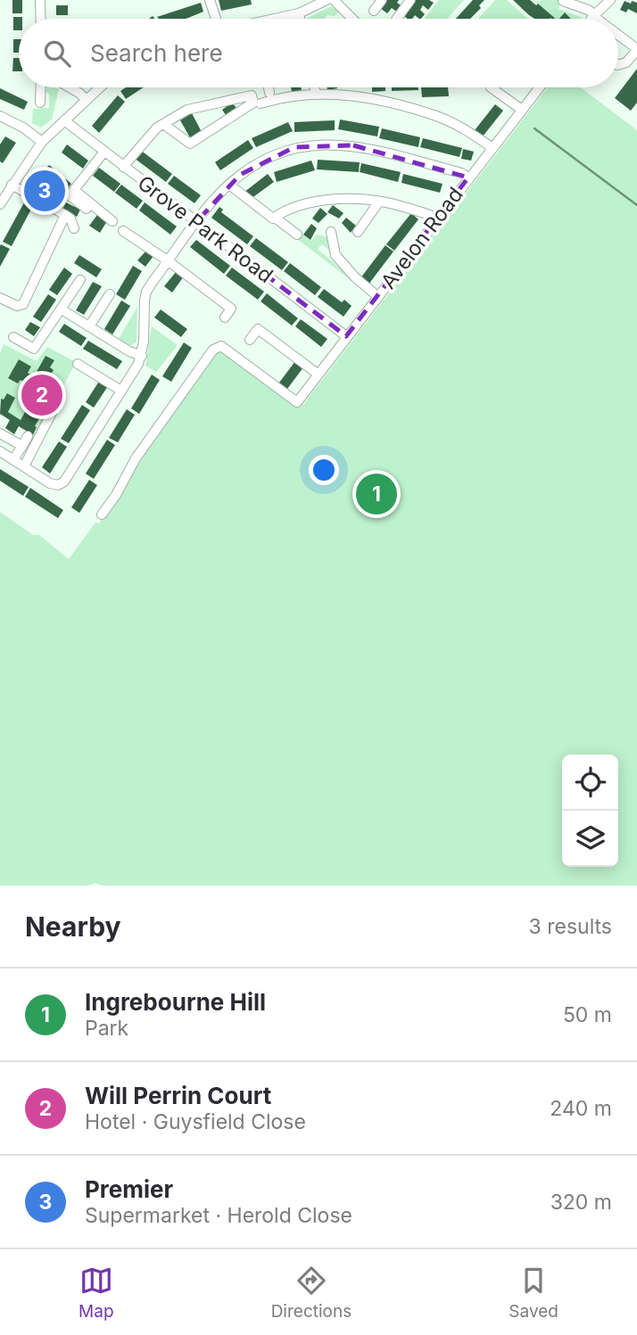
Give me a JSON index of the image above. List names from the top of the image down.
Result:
{
  "streets": {
    "street": ["Grove Park Road", "Avelon Road"]
  },
  "crossings": [
    ["Grove Park Road", "Avelon Road"]
  ],
  "page": {
    "search": "Search here",
    "pins": ["3", "2", "1"],
    "heading": ["Nearby", "3 results"],
    "list": [
      {
        "mark": "1",
        "name": "Ingrebourne Hill",
        "note": "Park",
        "value": "50 m"
      },
      {
        "mark": "2",
        "name": "Will Perrin Court",
        "note": "Hotel · Guysfield Close",
        "value": "240 m"
      },
      {
        "mark": "3",
        "name": "Premier",
        "note": "Supermarket · Herold Close",
        "value": "320 m"
      }
    ],
    "nav": ["Map", "Directions", "Saved"]
  }
}
